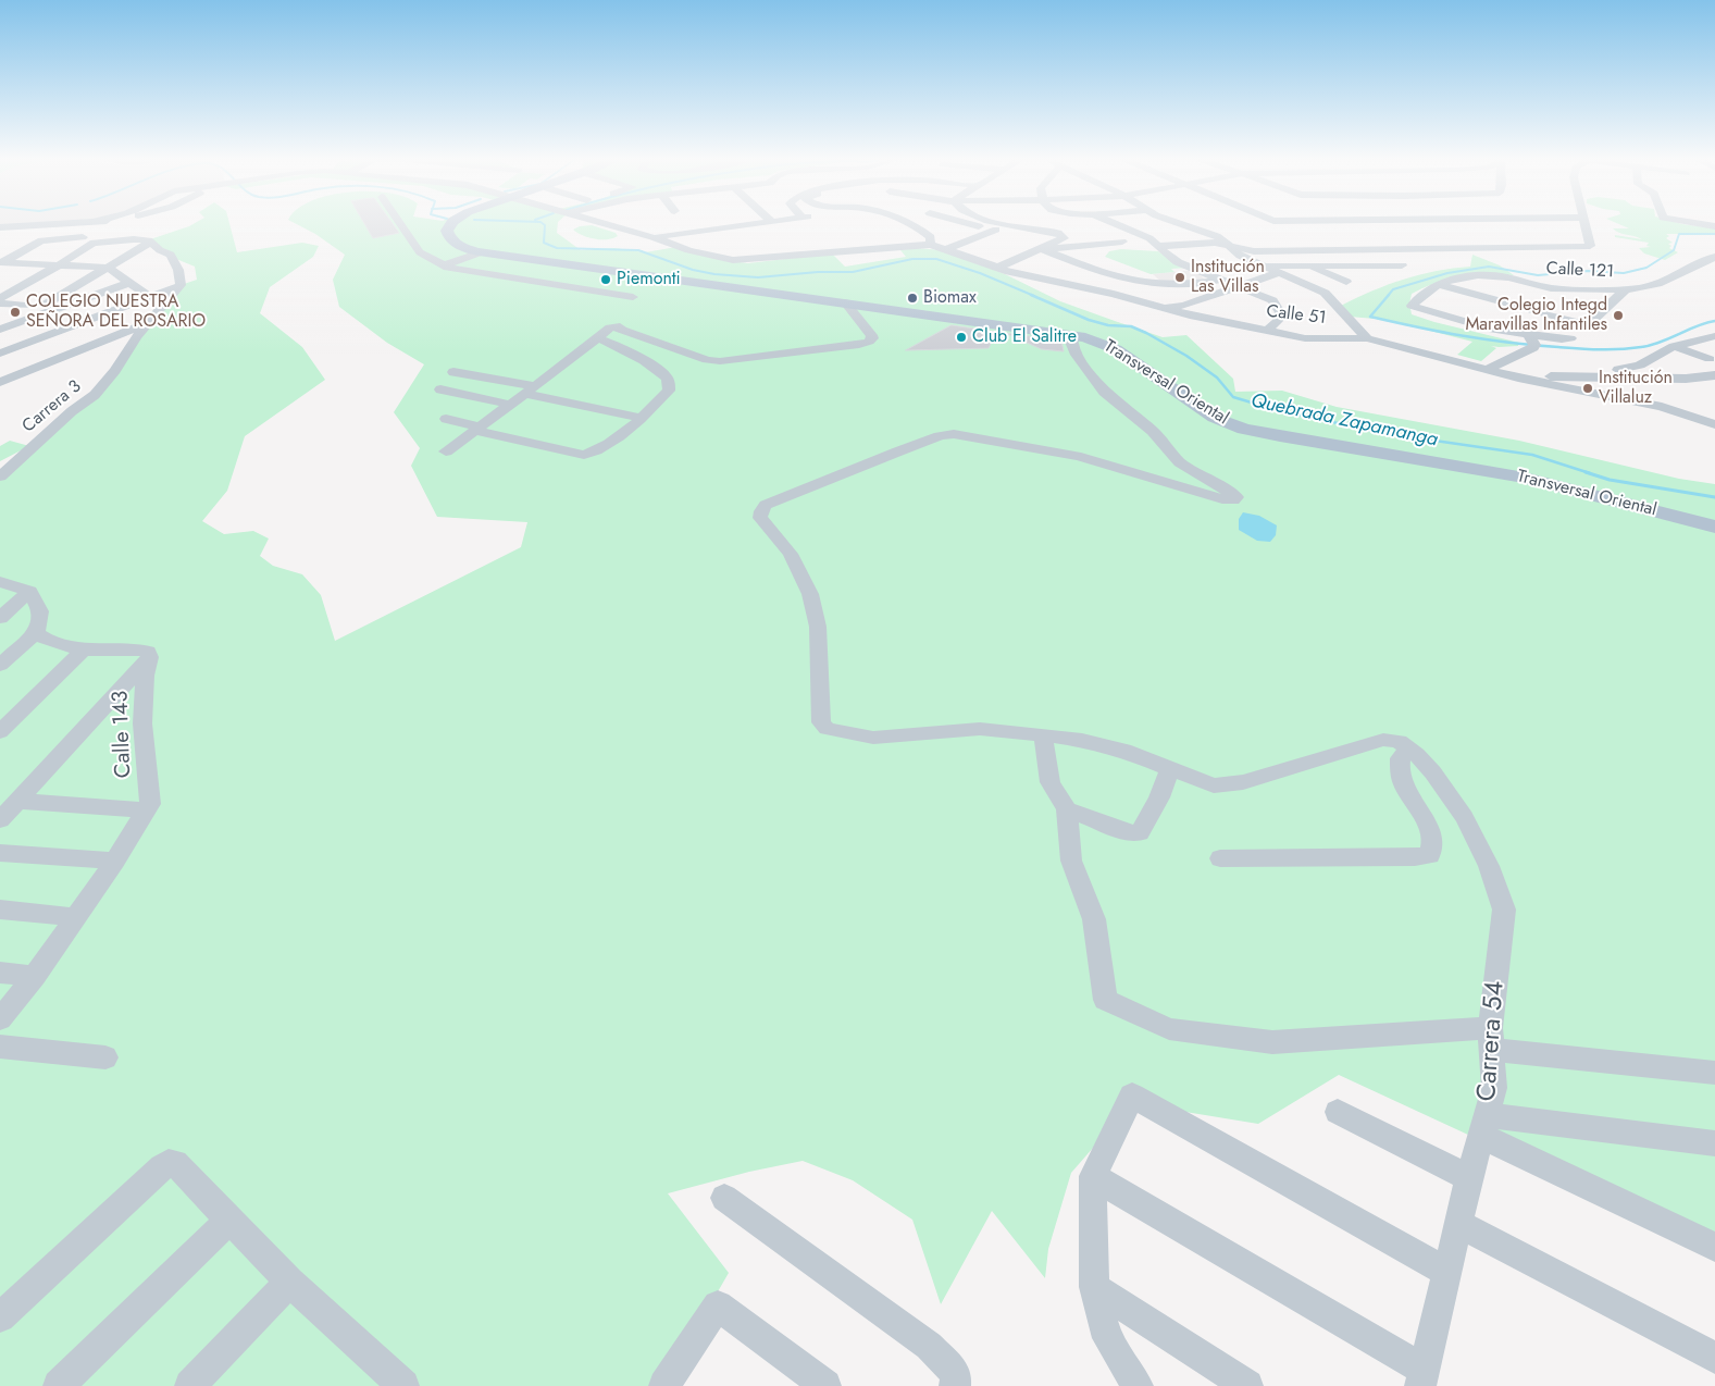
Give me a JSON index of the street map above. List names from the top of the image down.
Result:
{
  "streets": {
    "main road": ["Transversal Oriental"],
    "street": [
      "Calle 121",
      "Calle 51",
      "Carrera 3",
      "Calle 143",
      "Carrera 54"
    ]
  },
  "crossings": [
    ["Transversal Oriental", "Carrera 54"]
  ],
  "water": ["Quebrada Zapamanga"],
  "places": [
    "Institución Las Villas",
    "Piemonti",
    "Biomax",
    "COLEGIO NUESTRA SEÑORA DEL ROSARIO",
    "Colegio Integd Maravillas Infantiles",
    "Club El Salitre",
    "Institución Villaluz"
  ]
}
